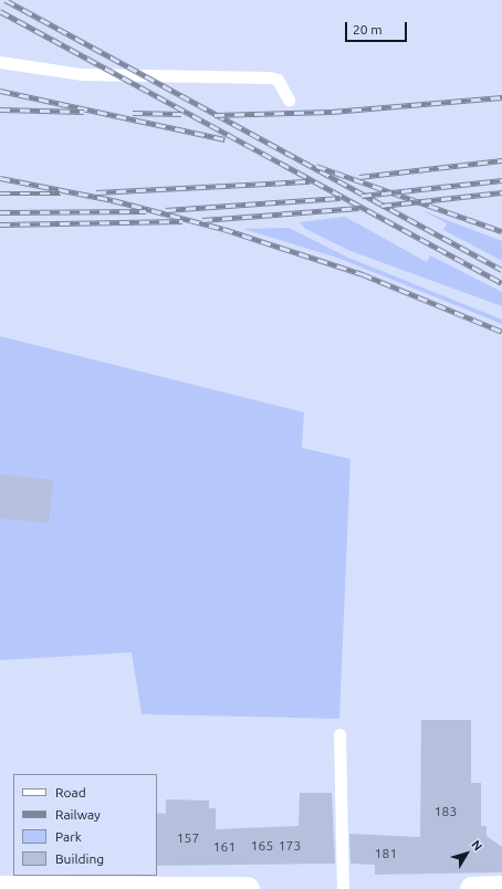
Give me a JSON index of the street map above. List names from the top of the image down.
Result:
{
  "house_numbers": [
    "183",
    "157",
    "165",
    "173",
    "161",
    "181"
  ],
  "legend": [
    "Road",
    "Railway",
    "Park",
    "Building"
  ],
  "scale_bar": "20 m",
  "north": "top right"
}
